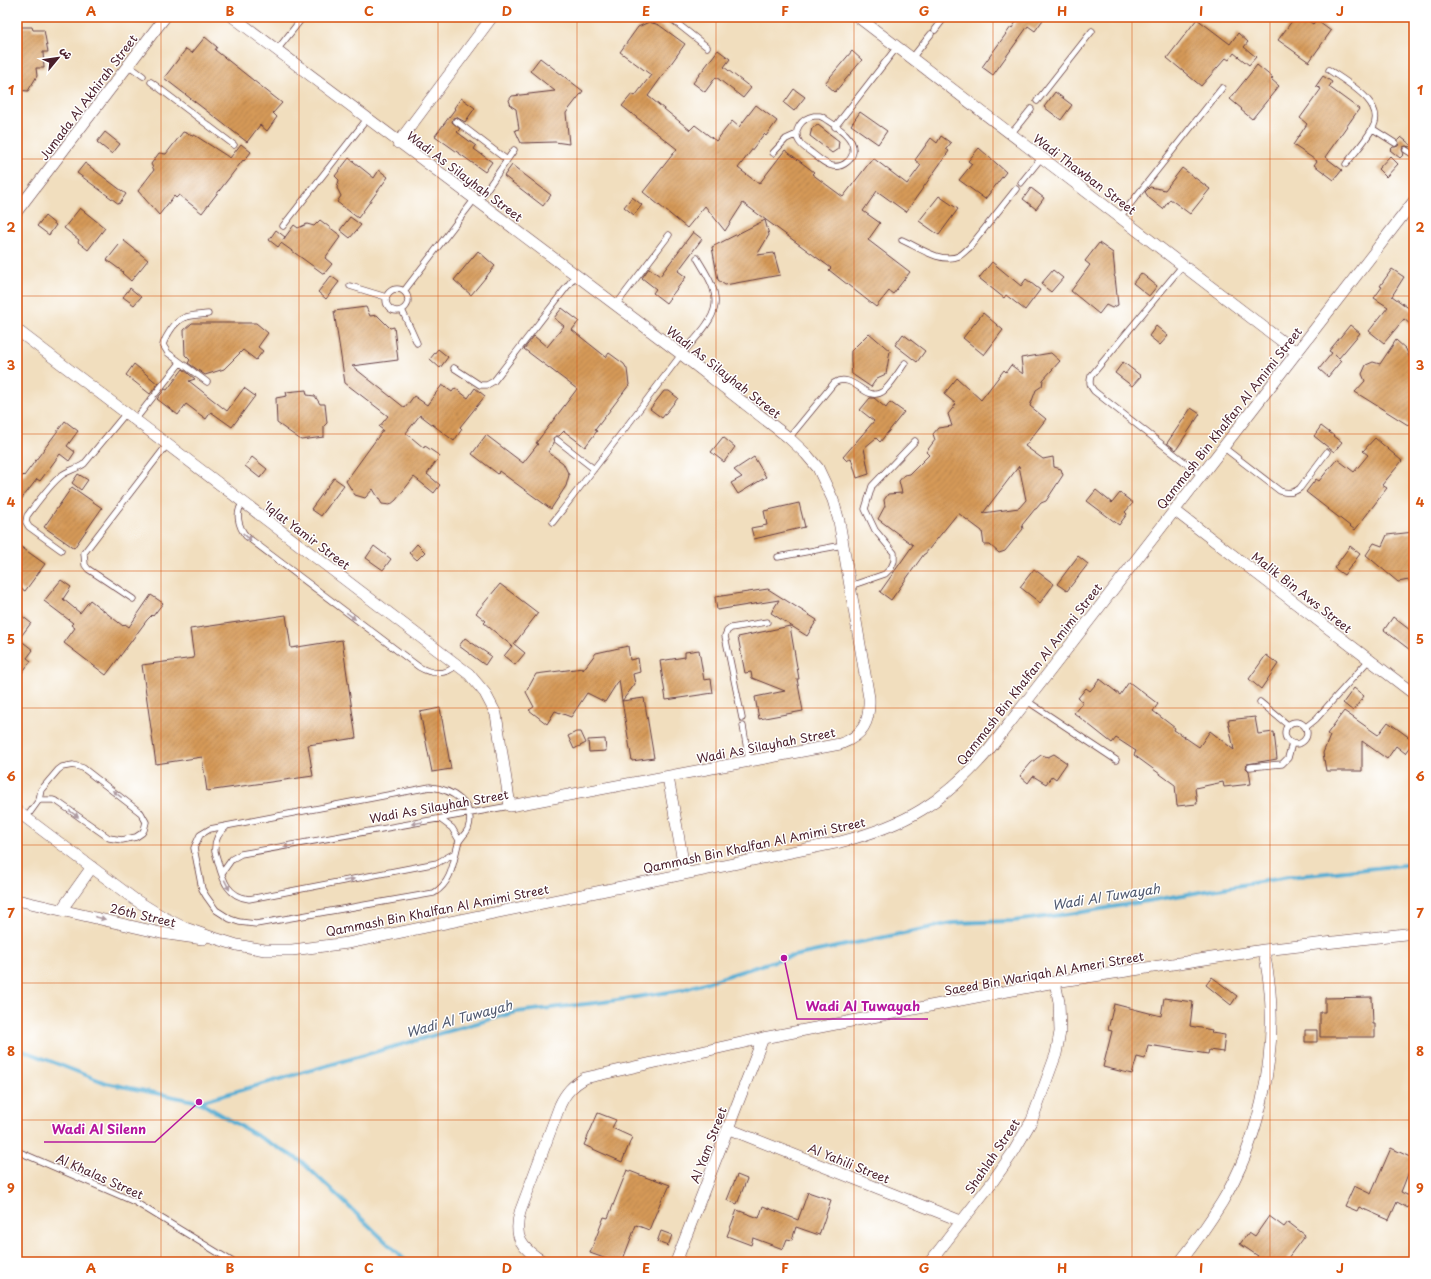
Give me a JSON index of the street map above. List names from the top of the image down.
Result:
{
  "streets": {
    "street": [
      "Jumada Al Akhirah Street",
      "Wadi Thawban Street",
      "Wadi As Silayhah Street",
      "Qammash Bin Khalfan Al Amimi Street",
      "'Iqlat Yamir Street",
      "Malik Bin Aws Street",
      "26th Street",
      "Saeed Bin Wariqah Al Ameri Street",
      "Al Yam Street",
      "Shahlah Street",
      "Al Yahili Street"
    ],
    "lane": ["Al Khalas Street"]
  },
  "crossings": [
    ["Wadi Thawban Street", "Qammash Bin Khalfan Al Amimi Street"],
    ["Wadi As Silayhah Street", "'Iqlat Yamir Street"],
    ["Qammash Bin Khalfan Al Amimi Street", "Malik Bin Aws Street"],
    ["Qammash Bin Khalfan Al Amimi Street", "26th Street"],
    ["Saeed Bin Wariqah Al Ameri Street", "Al Yam Street"],
    ["Saeed Bin Wariqah Al Ameri Street", "Shahlah Street"],
    ["Al Yam Street", "Al Yahili Street"],
    ["Shahlah Street", "Al Yahili Street"]
  ],
  "one_way": ["26th Street"],
  "water": ["Wadi Al Tuwayah"],
  "places": ["Wadi Al Tuwayah", "Wadi Al Silenn"],
  "north": "top right",
  "grid": {
    "columns": [
      "A",
      "B",
      "C",
      "D",
      "E",
      "F",
      "G",
      "H",
      "I",
      "J"
    ],
    "rows": [
      "1",
      "2",
      "3",
      "4",
      "5",
      "6",
      "7",
      "8",
      "9"
    ]
  }
}
